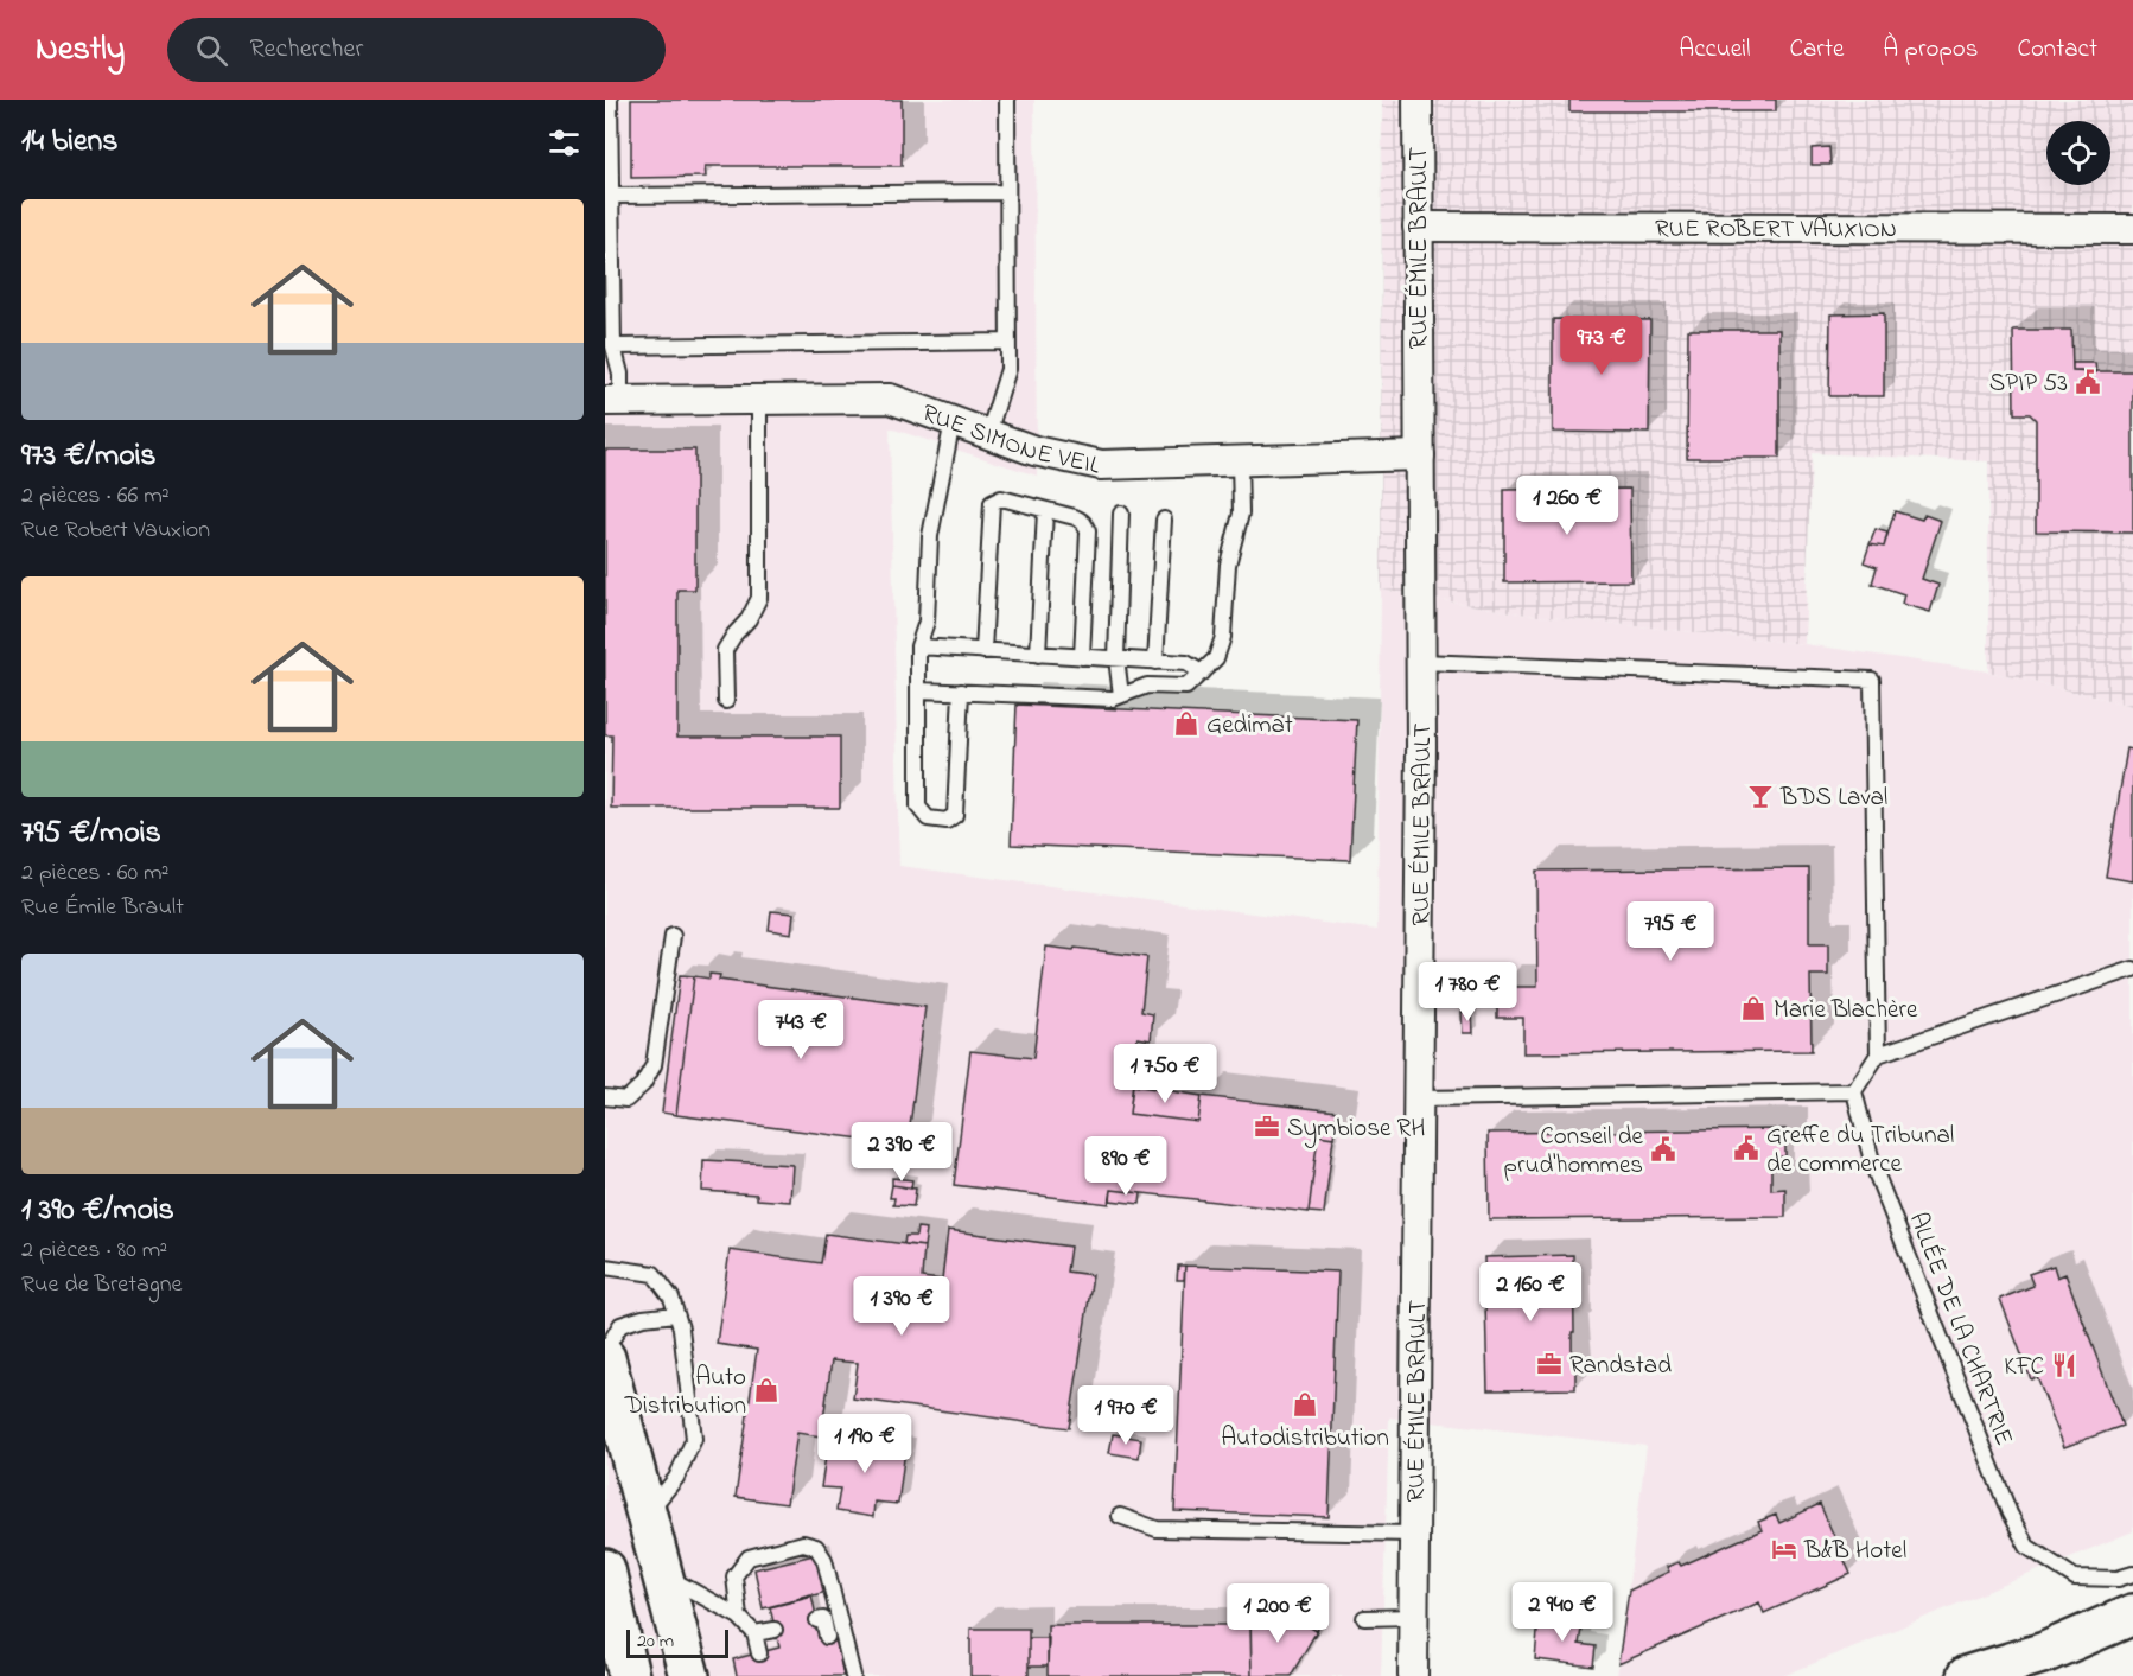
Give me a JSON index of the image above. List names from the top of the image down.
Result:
{
  "streets": {
    "street": ["RUE ROBERT VAUXION", "RUE ÉMILE BRAULT", "RUE SIMONE VEIL"],
    "lane": ["ALLÉE DE LA CHARTRIE"]
  },
  "crossings": [
    ["RUE ROBERT VAUXION", "RUE ÉMILE BRAULT"],
    ["RUE ÉMILE BRAULT", "RUE SIMONE VEIL"]
  ],
  "places": {
    "public building": ["SPIP 53", "Greffe du Tribunal de commerce", "Conseil de prud'hommes"],
    "shop": [
      "Gedimat",
      "Marie Blachère",
      "Auto Distribution",
      "Autodistribution"
    ],
    "bar": ["BDS Laval"],
    "office": ["Symbiose RH", "Randstad"],
    "restaurant": ["KFC"],
    "hotel": ["B&B Hotel"]
  },
  "scale_bar": "20 m",
  "page": {
    "header": "Nestly",
    "search": "Rechercher",
    "nav": [
      "Accueil",
      "Carte",
      "À propos",
      "Contact"
    ],
    "heading": "14 biens",
    "list": [
      {
        "name": "973 €/mois",
        "note": "2 pièces · 66 m² · Rue Robert Vauxion"
      },
      {
        "name": "795 €/mois",
        "note": "2 pièces · 60 m² · Rue Émile Brault"
      },
      {
        "name": "1 390 €/mois",
        "note": "2 pièces · 80 m² · Rue de Bretagne"
      }
    ],
    "price": [
      "973 €",
      "1 260 €",
      "795 €",
      "1 780 €",
      "743 €",
      "1 750 €",
      "2 390 €",
      "890 €",
      "2 160 €",
      "1 390 €",
      "1 970 €",
      "1 190 €",
      "2 940 €",
      "1 200 €"
    ],
    "scale": "20 m"
  }
}
